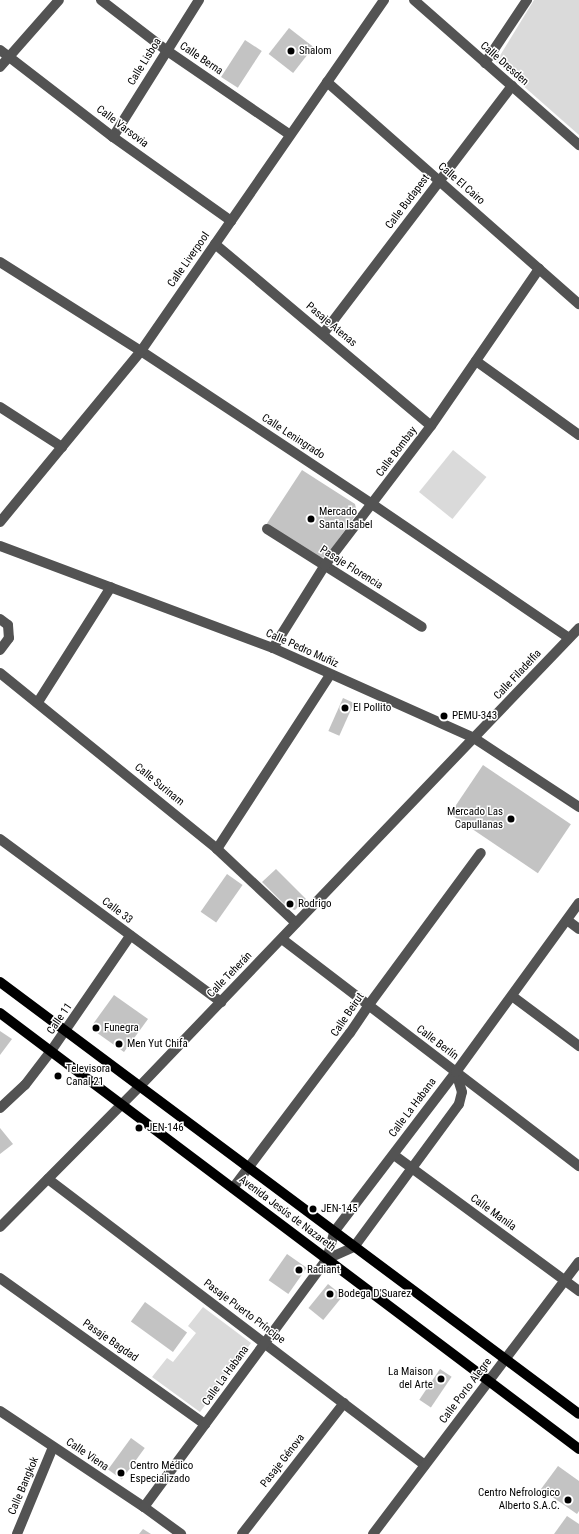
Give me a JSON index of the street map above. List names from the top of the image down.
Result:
{
  "streets": {
    "main road": ["Avenida Jesús de Nazareth"],
    "street": [
      "Calle Berna",
      "Calle Lisboa",
      "Calle Dresden",
      "Calle Varsovia",
      "Calle El Cairo",
      "Calle Budapest",
      "Calle Liverpool",
      "Pasaje Atenas",
      "Calle Leningrado",
      "Calle Bombay",
      "Pasaje Florencia",
      "Calle Pedro Muñiz",
      "Calle Filadelfia",
      "Calle Surinam",
      "Calle 33",
      "Calle Teherán",
      "Calle Beirut",
      "Calle 11",
      "Calle Berlín",
      "Calle La Habana",
      "Calle Manila",
      "Pasaje Puerto Príncipe",
      "Pasaje Bagdad",
      "Calle Porto Alegre",
      "Calle Viena",
      "Pasaje Génova",
      "Calle Bangkok"
    ]
  },
  "crossings": [
    ["Calle Berna", "Calle Lisboa"],
    ["Calle Berna", "Calle Liverpool"],
    ["Calle Lisboa", "Calle Varsovia"],
    ["Calle Dresden", "Calle Budapest"],
    ["Calle Varsovia", "Calle Liverpool"],
    ["Calle El Cairo", "Calle Budapest"],
    ["Calle El Cairo", "Calle Liverpool"],
    ["Calle El Cairo", "Calle Bombay"],
    ["Calle Budapest", "Pasaje Atenas"],
    ["Calle Liverpool", "Pasaje Atenas"],
    ["Calle Liverpool", "Calle Leningrado"],
    ["Pasaje Atenas", "Calle Bombay"],
    ["Calle Leningrado", "Calle Bombay"],
    ["Calle Leningrado", "Calle Filadelfia"],
    ["Calle Bombay", "Pasaje Florencia"],
    ["Calle Bombay", "Calle Pedro Muñiz"],
    ["Calle Pedro Muñiz", "Calle Filadelfia"],
    ["Calle Pedro Muñiz", "Calle Teherán"],
    ["Calle Filadelfia", "Calle Teherán"],
    ["Calle Surinam", "Calle Teherán"],
    ["Calle 33", "Calle Teherán"],
    ["Calle 33", "Calle 11"],
    ["Calle Teherán", "Calle Berlín"],
    ["Calle Teherán", "Avenida Jesús de Nazareth"],
    ["Calle Teherán", "Pasaje Puerto Príncipe"],
    ["Calle Beirut", "Calle Berlín"],
    ["Calle Beirut", "Avenida Jesús de Nazareth"],
    ["Calle 11", "Avenida Jesús de Nazareth"],
    ["Calle Berlín", "Calle La Habana"],
    ["Calle La Habana", "Calle Manila"],
    ["Calle La Habana", "Avenida Jesús de Nazareth"],
    ["Calle La Habana", "Pasaje Puerto Príncipe"],
    ["Calle La Habana", "Pasaje Bagdad"],
    ["Calle La Habana", "Calle Viena"],
    ["Calle Manila", "Calle Porto Alegre"],
    ["Avenida Jesús de Nazareth", "Calle Porto Alegre"],
    ["Pasaje Puerto Príncipe", "Calle Porto Alegre"],
    ["Pasaje Puerto Príncipe", "Pasaje Génova"],
    ["Calle Viena", "Calle Bangkok"]
  ],
  "places": [
    "Shalom",
    "Mercado Santa Isabel",
    "El Pollito",
    "PEMU-343",
    "Mercado Las Capullanas",
    "Rodrigo",
    "Funegra",
    "Men Yut Chifa",
    "Televisora Canal 21",
    "JEN-146",
    "JEN-145",
    "Radiant",
    "Bodega D'Suarez",
    "La Maison del Arte",
    "Centro Médico Especializado",
    "Centro Nefrologico Alberto S.A.C."
  ]
}
